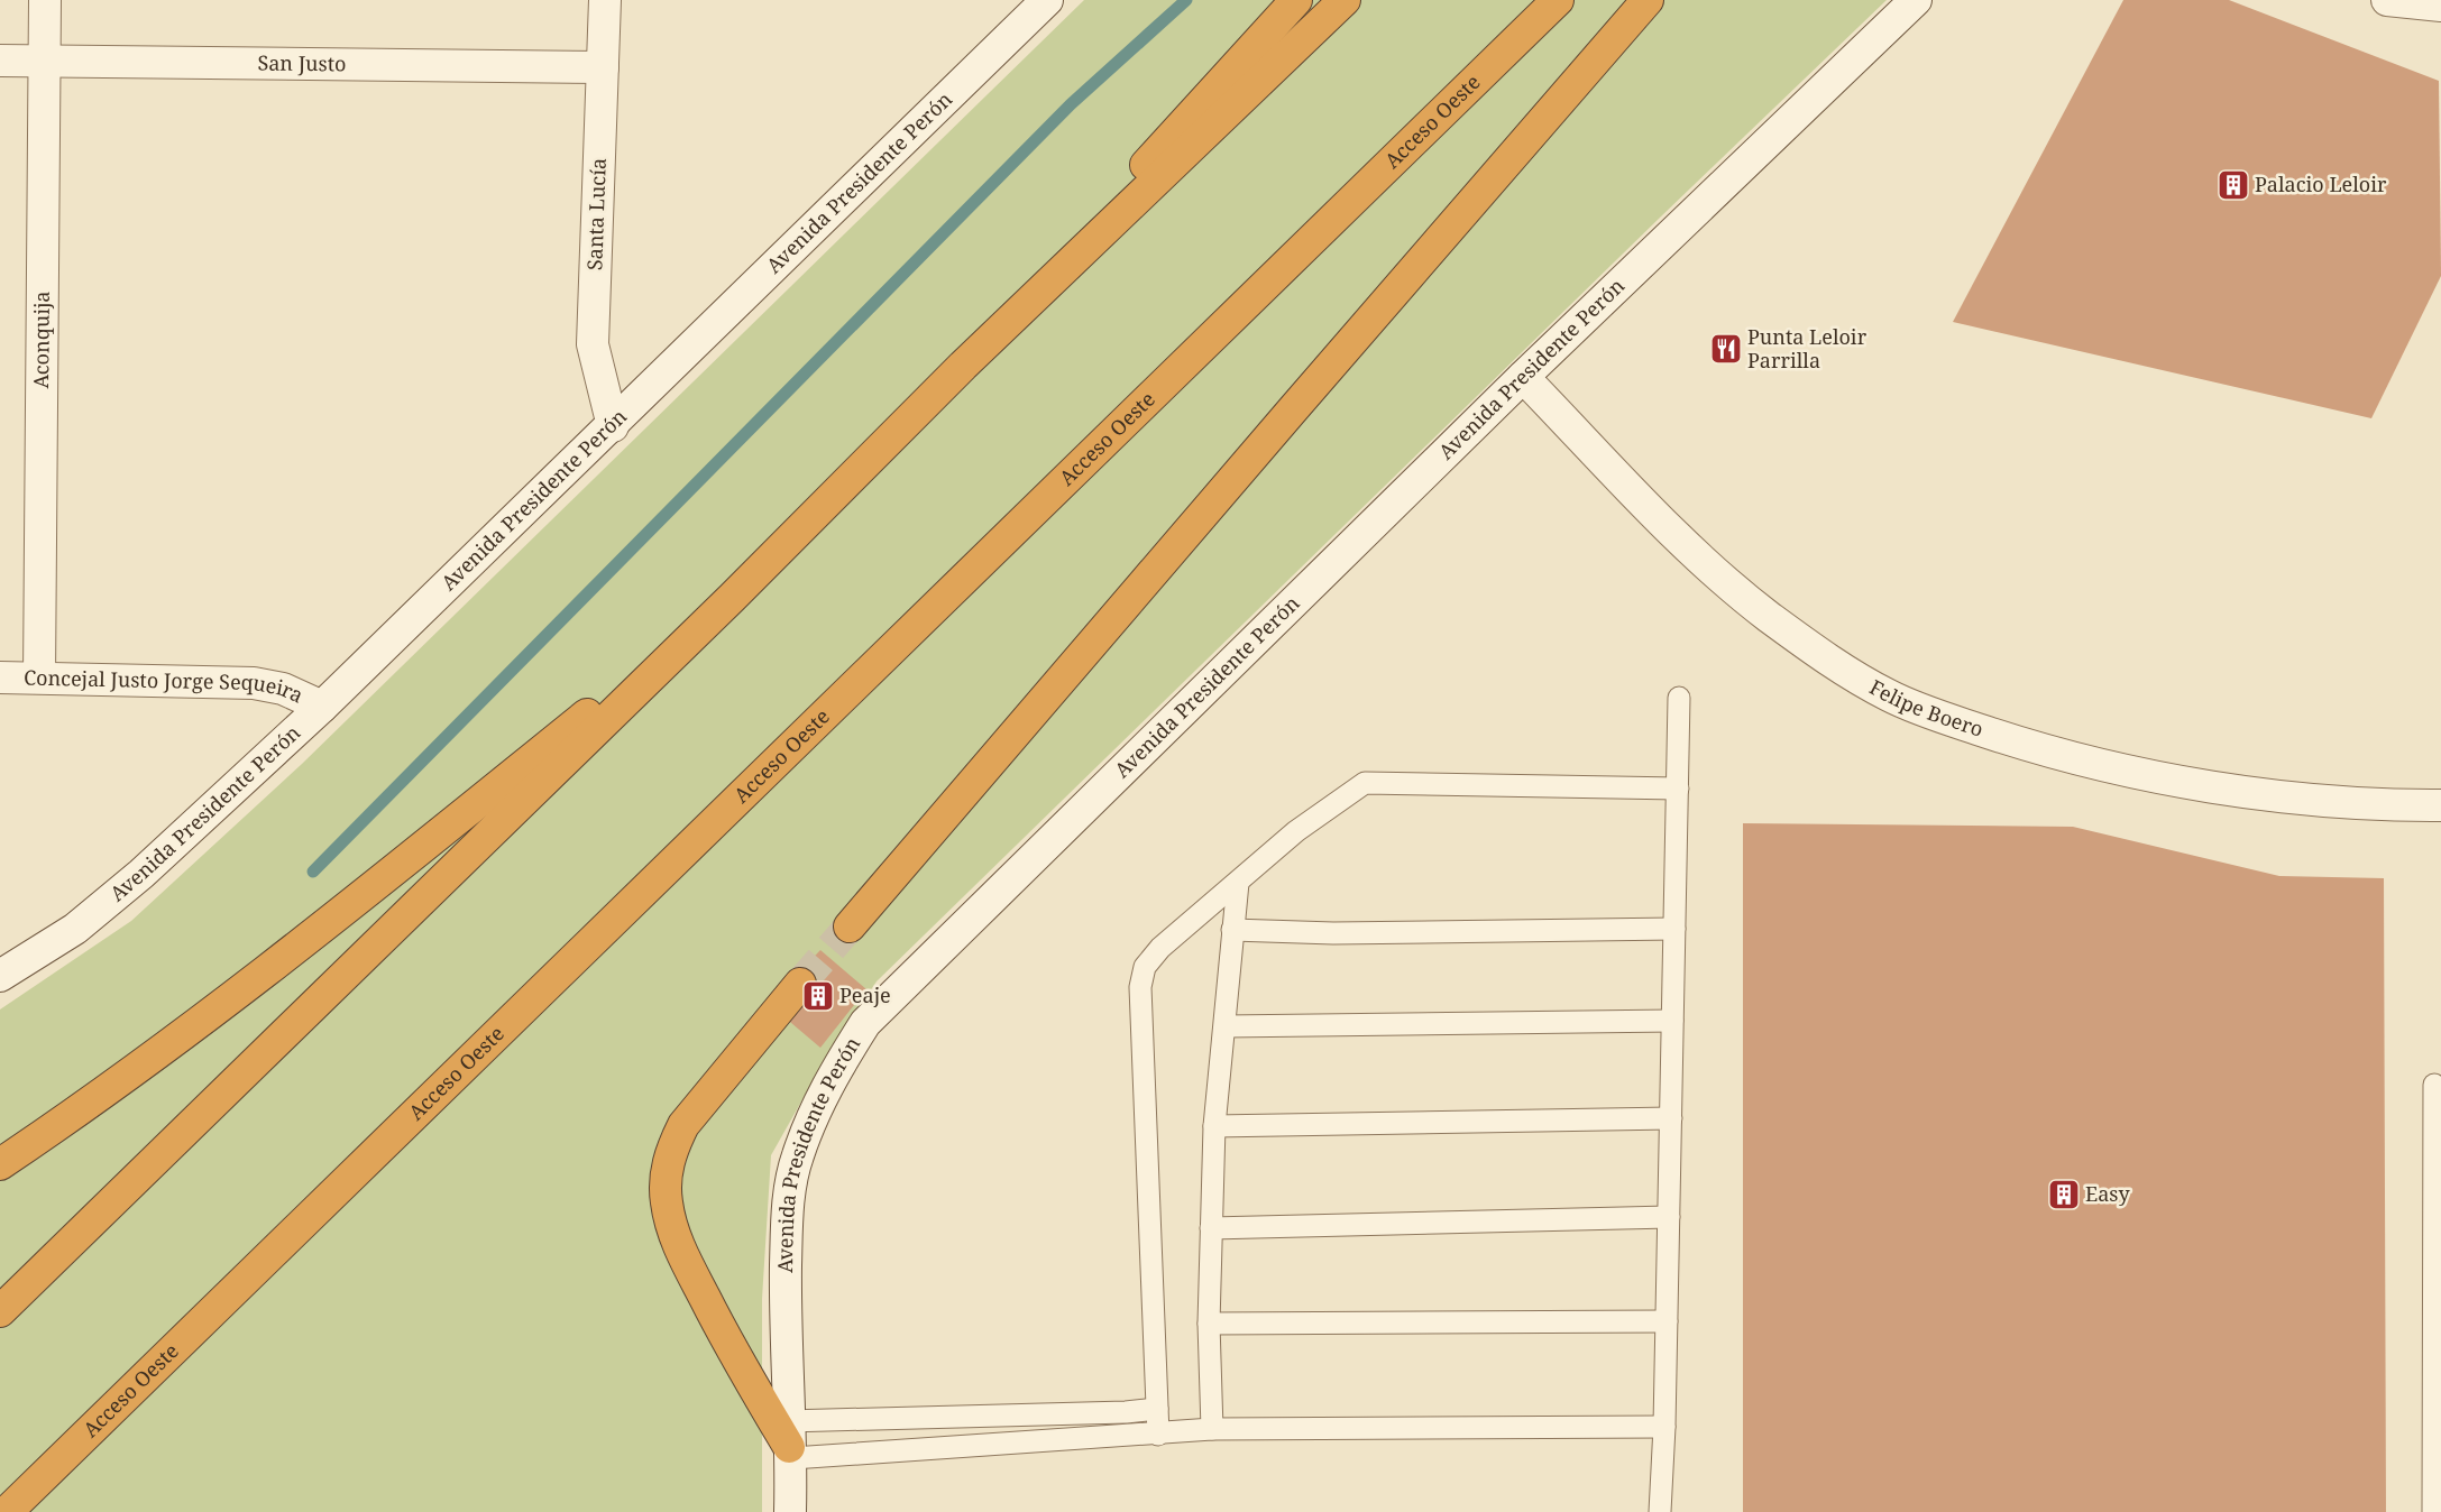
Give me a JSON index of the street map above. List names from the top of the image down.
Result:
{
  "streets": {
    "highway": ["Acceso Oeste"],
    "street": [
      "San Justo",
      "Avenida Presidente Perón",
      "Santa Lucía",
      "Aconquija",
      "Concejal Justo Jorge Sequeira",
      "Felipe Boero"
    ]
  },
  "crossings": [
    ["San Justo", "Santa Lucía"],
    ["San Justo", "Aconquija"],
    ["Avenida Presidente Perón", "Santa Lucía"],
    ["Avenida Presidente Perón", "Concejal Justo Jorge Sequeira"],
    ["Avenida Presidente Perón", "Felipe Boero"],
    ["Aconquija", "Concejal Justo Jorge Sequeira"]
  ],
  "places": {
    "building": ["Palacio Leloir", "Peaje", "Easy"],
    "restaurant": ["Punta Leloir Parrilla"]
  }
}
